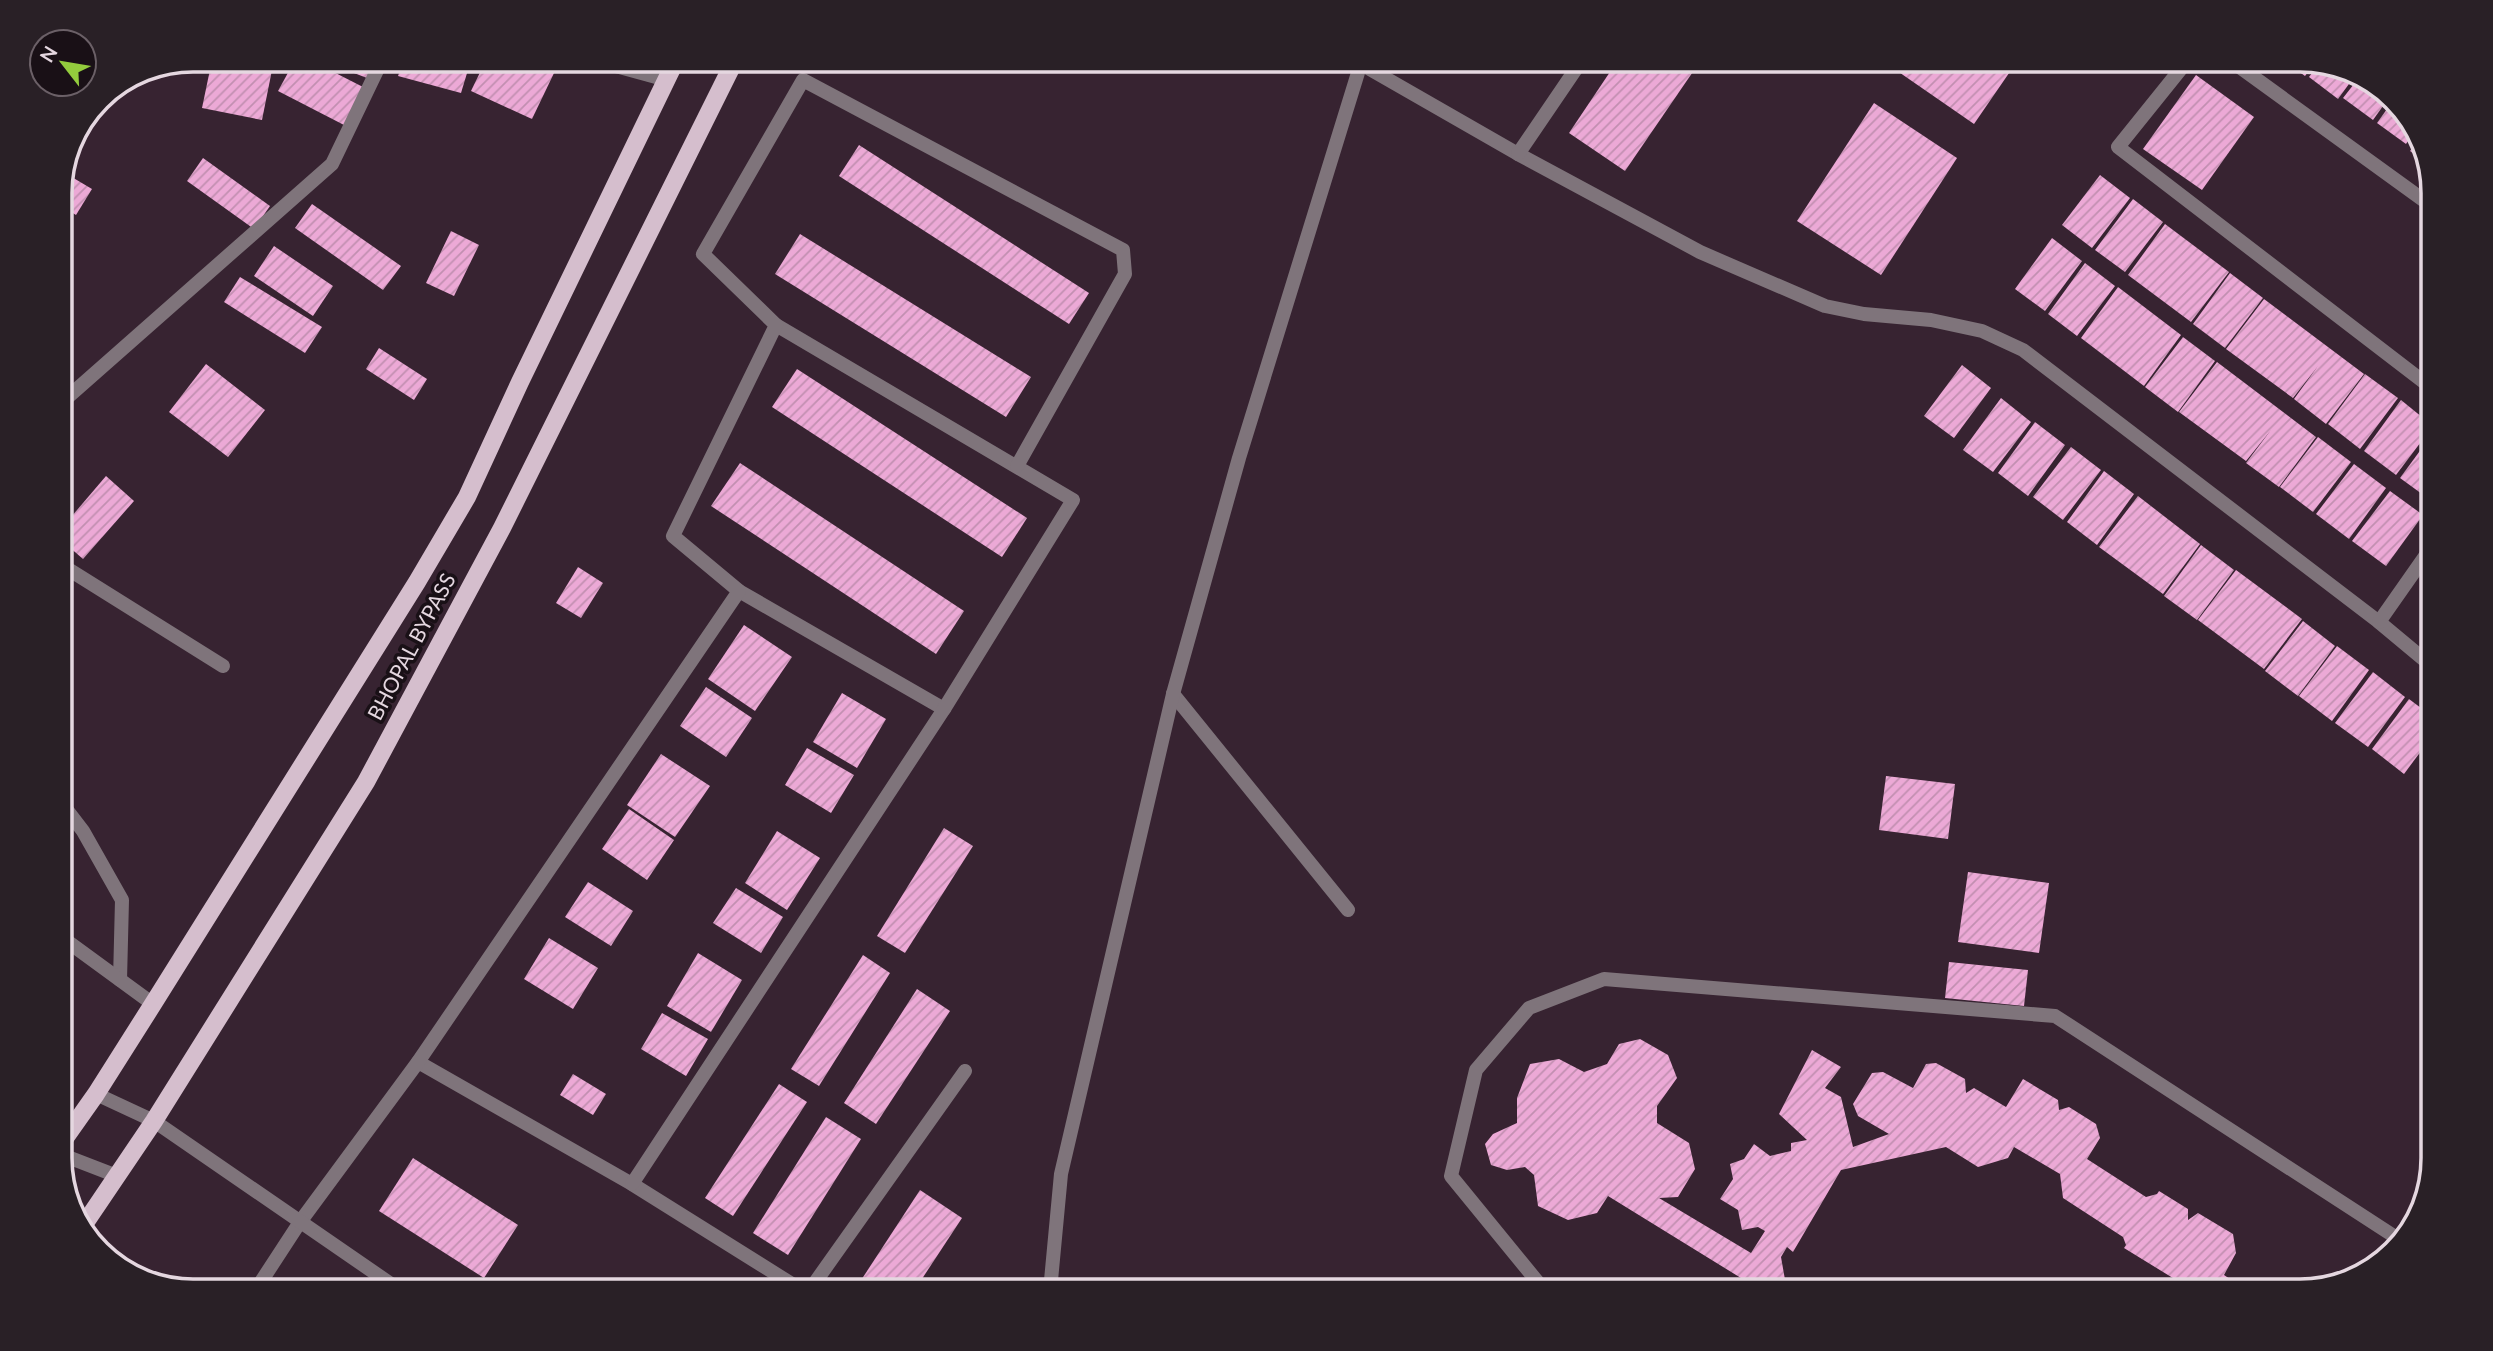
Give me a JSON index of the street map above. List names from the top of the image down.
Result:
{
  "streets": {
    "main road": ["BHOPAL BYPASS"]
  },
  "north": "top left"
}
